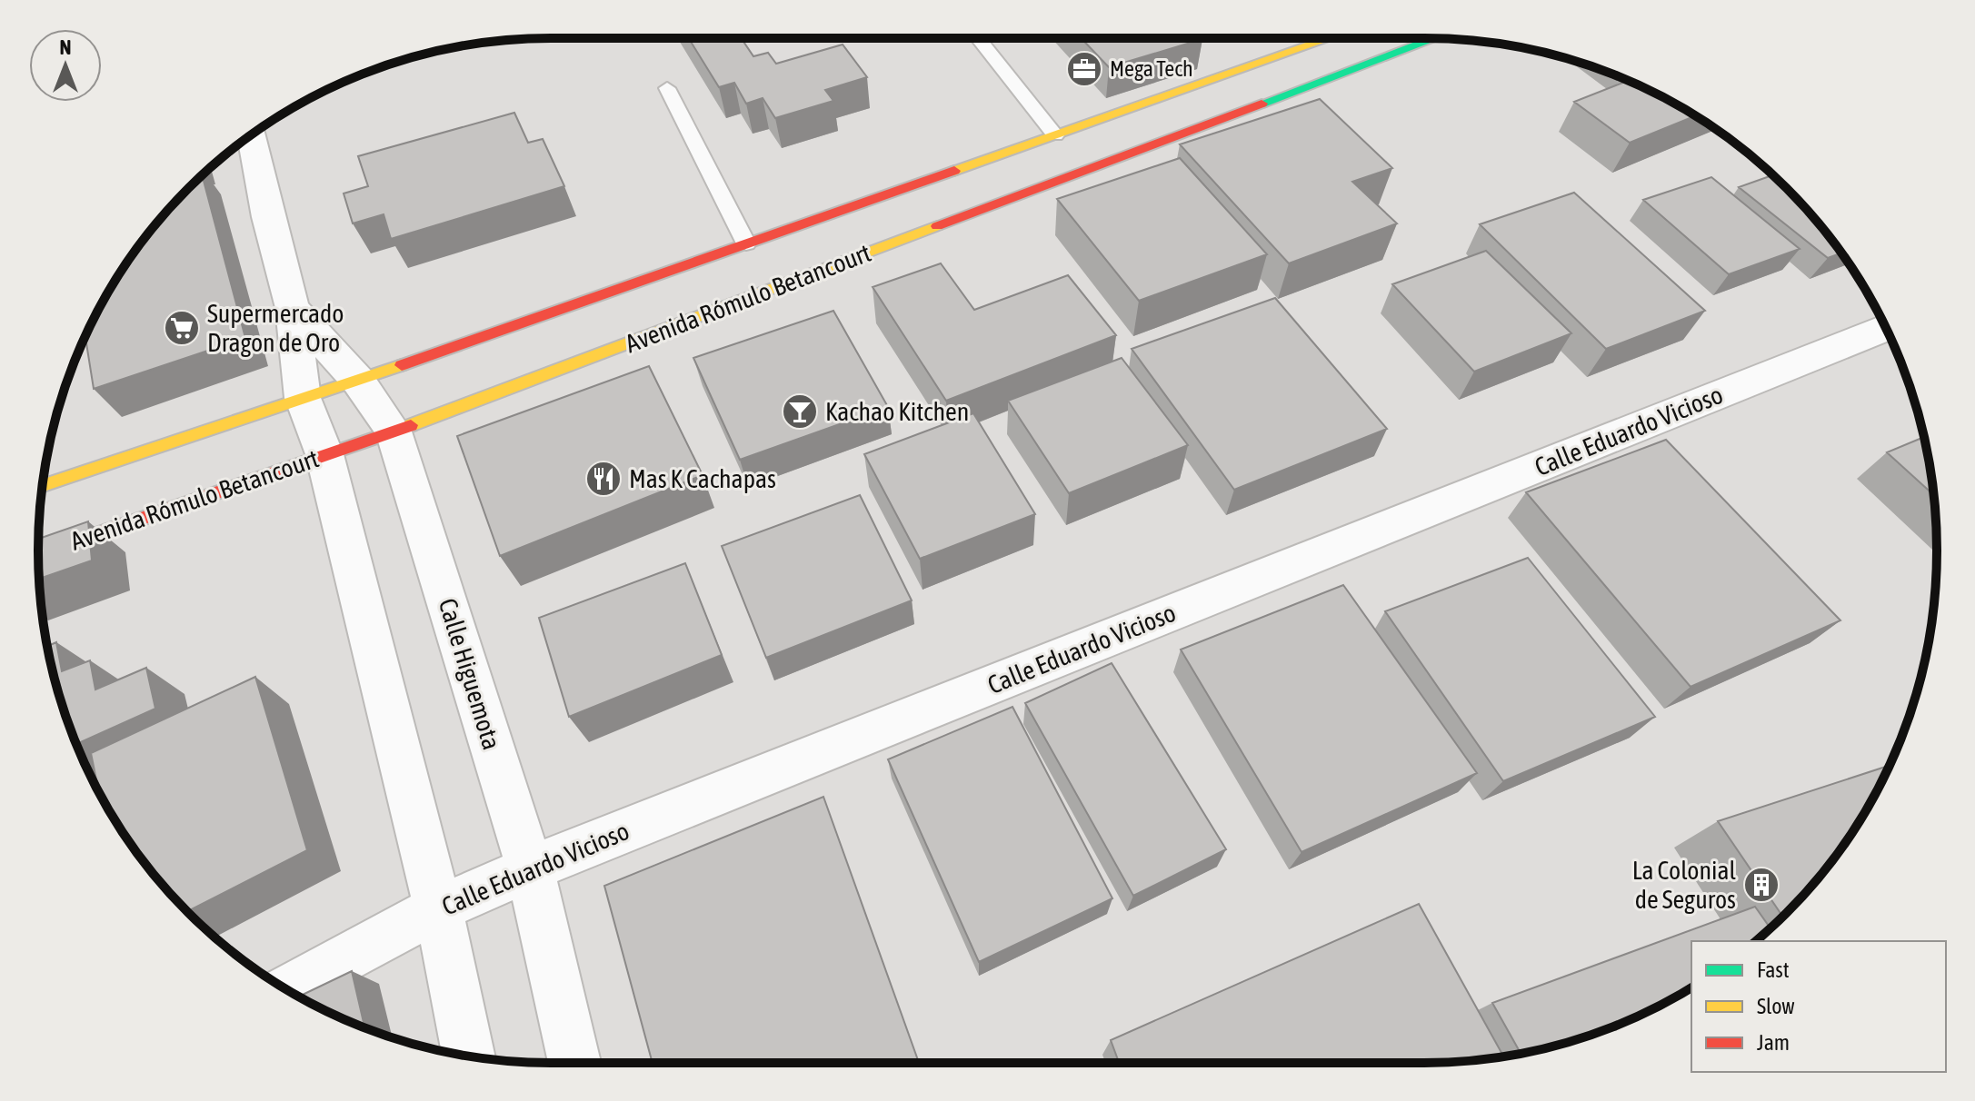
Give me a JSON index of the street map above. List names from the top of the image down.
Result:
{
  "streets": {
    "main road": ["Avenida Rómulo Betancourt"],
    "street": ["Calle Eduardo Vicioso", "Calle Higuemota"]
  },
  "crossings": [
    ["Avenida Rómulo Betancourt", "Calle Higuemota"],
    ["Calle Eduardo Vicioso", "Calle Higuemota"]
  ],
  "places": {
    "office": ["Mega Tech"],
    "supermarket": ["Supermercado Dragon de Oro"],
    "bar": ["Kachao Kitchen"],
    "restaurant": ["Mas K Cachapas"],
    "building": ["La Colonial de Seguros"]
  },
  "legend": ["Fast", "Slow", "Jam"],
  "north": "top"
}
